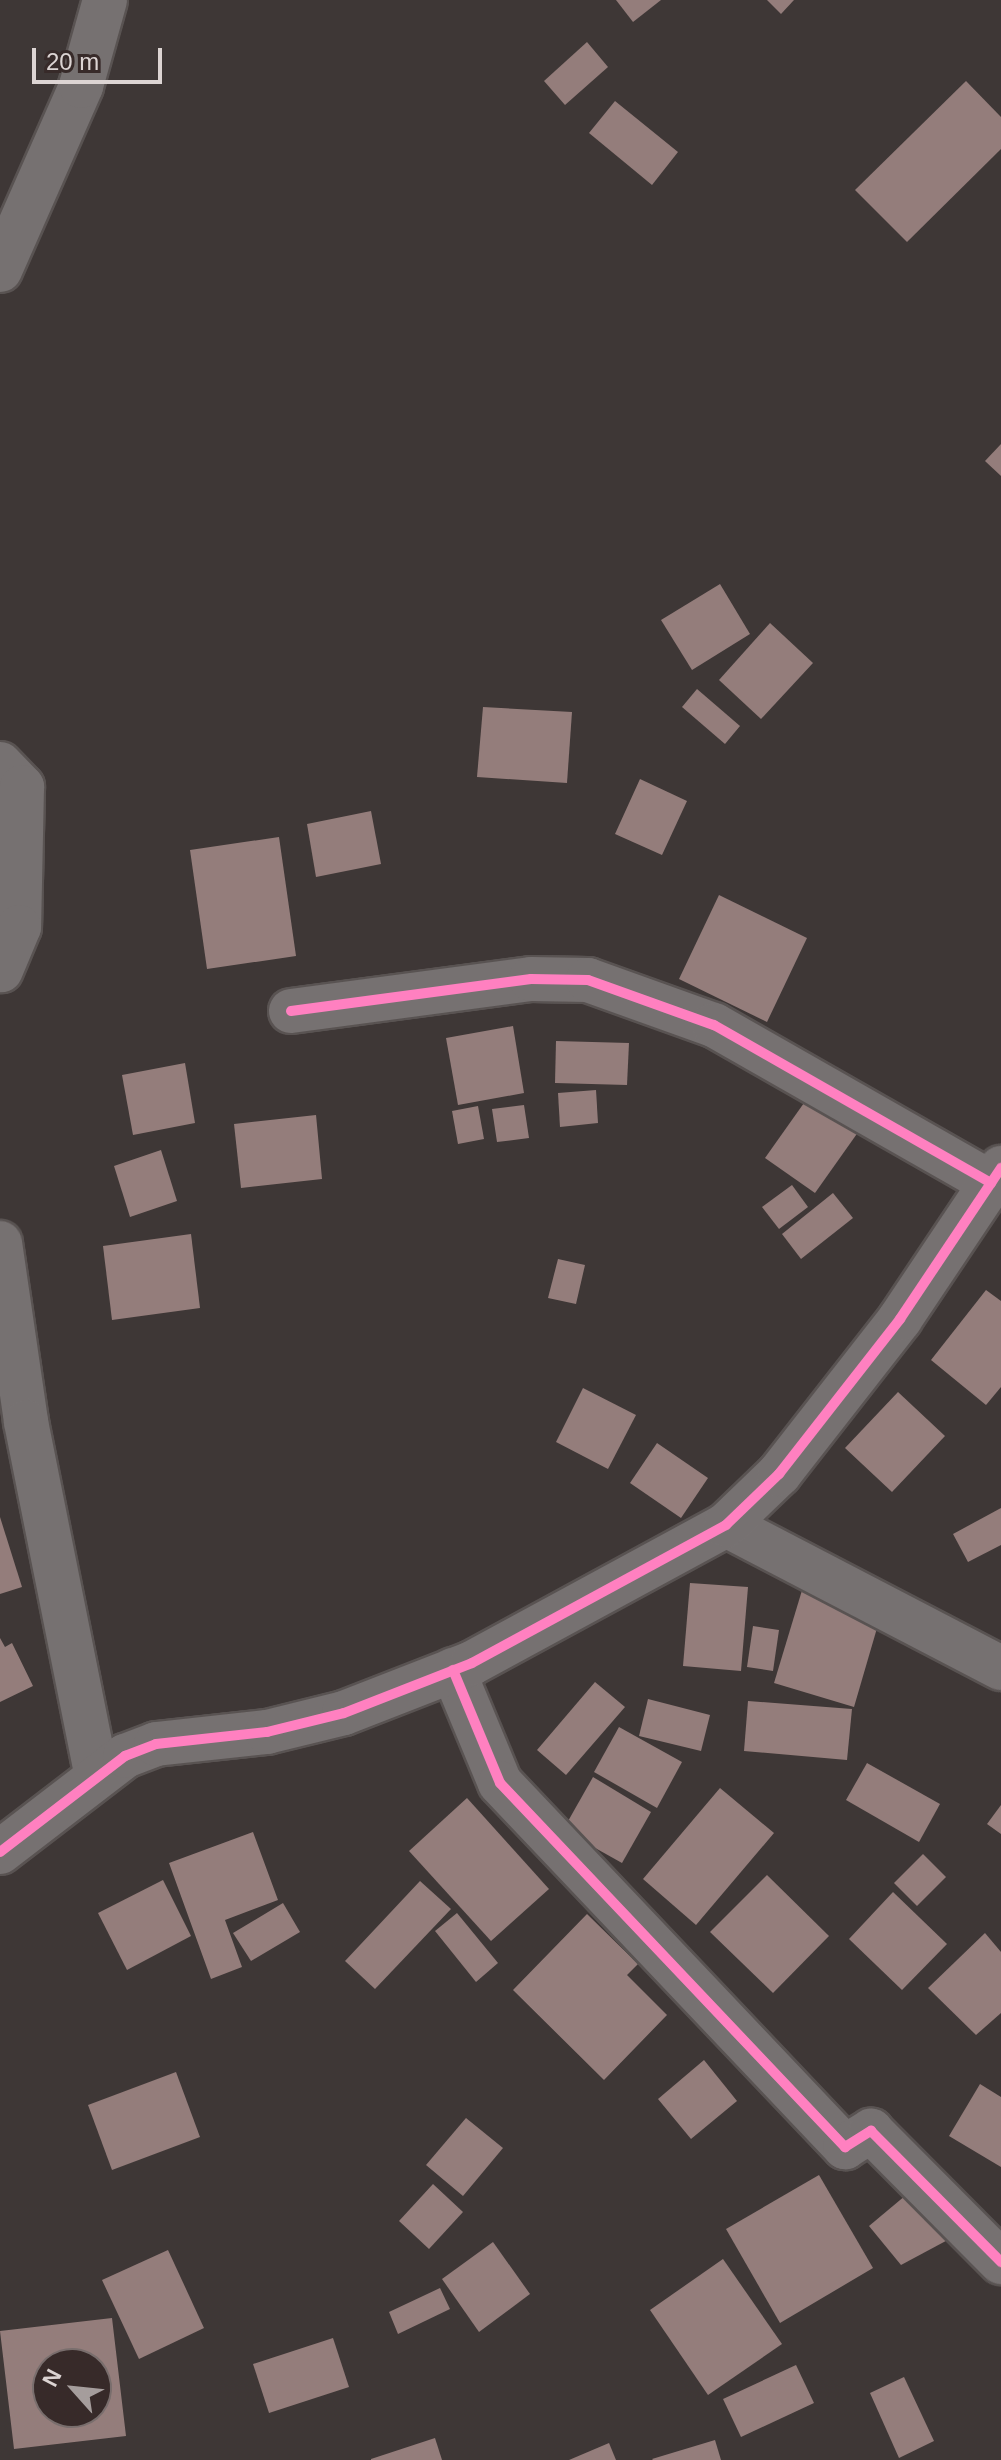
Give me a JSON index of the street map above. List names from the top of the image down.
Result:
{
  "scale_bar": "20 m",
  "north": "top left"
}
